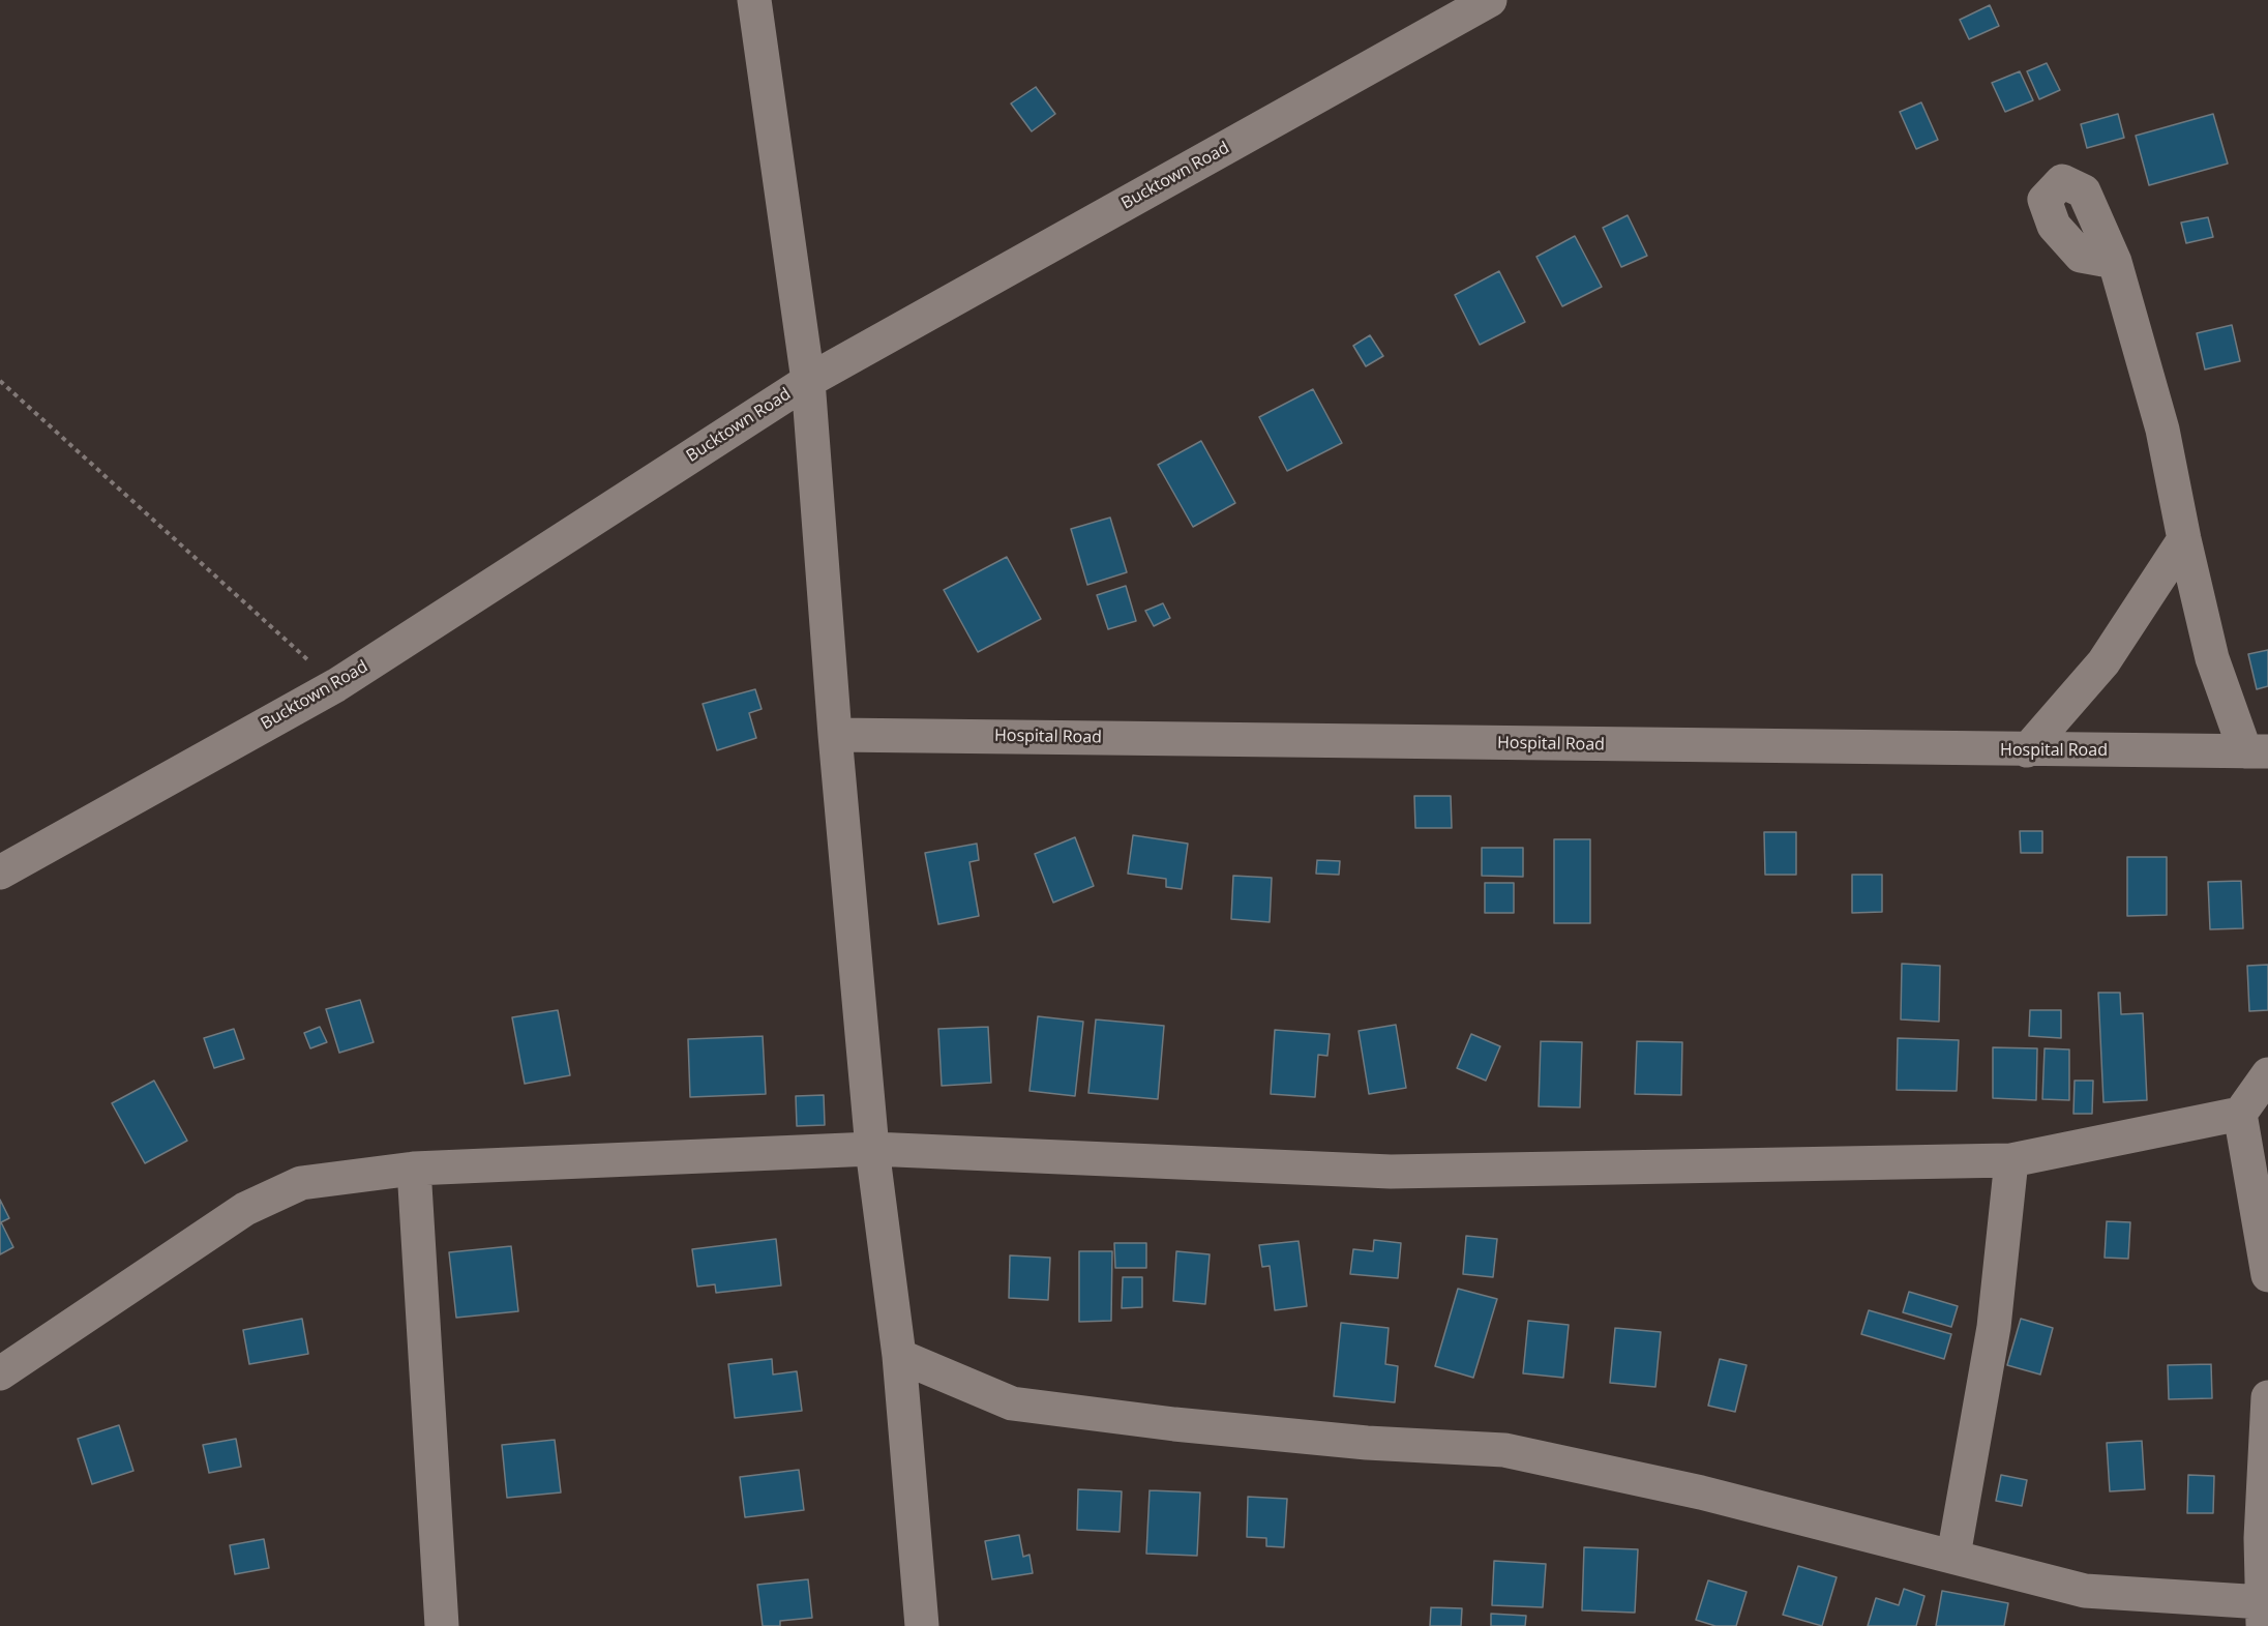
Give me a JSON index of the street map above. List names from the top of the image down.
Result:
{
  "streets": {
    "street": ["Bucktown Road", "Hospital Road"]
  }
}
